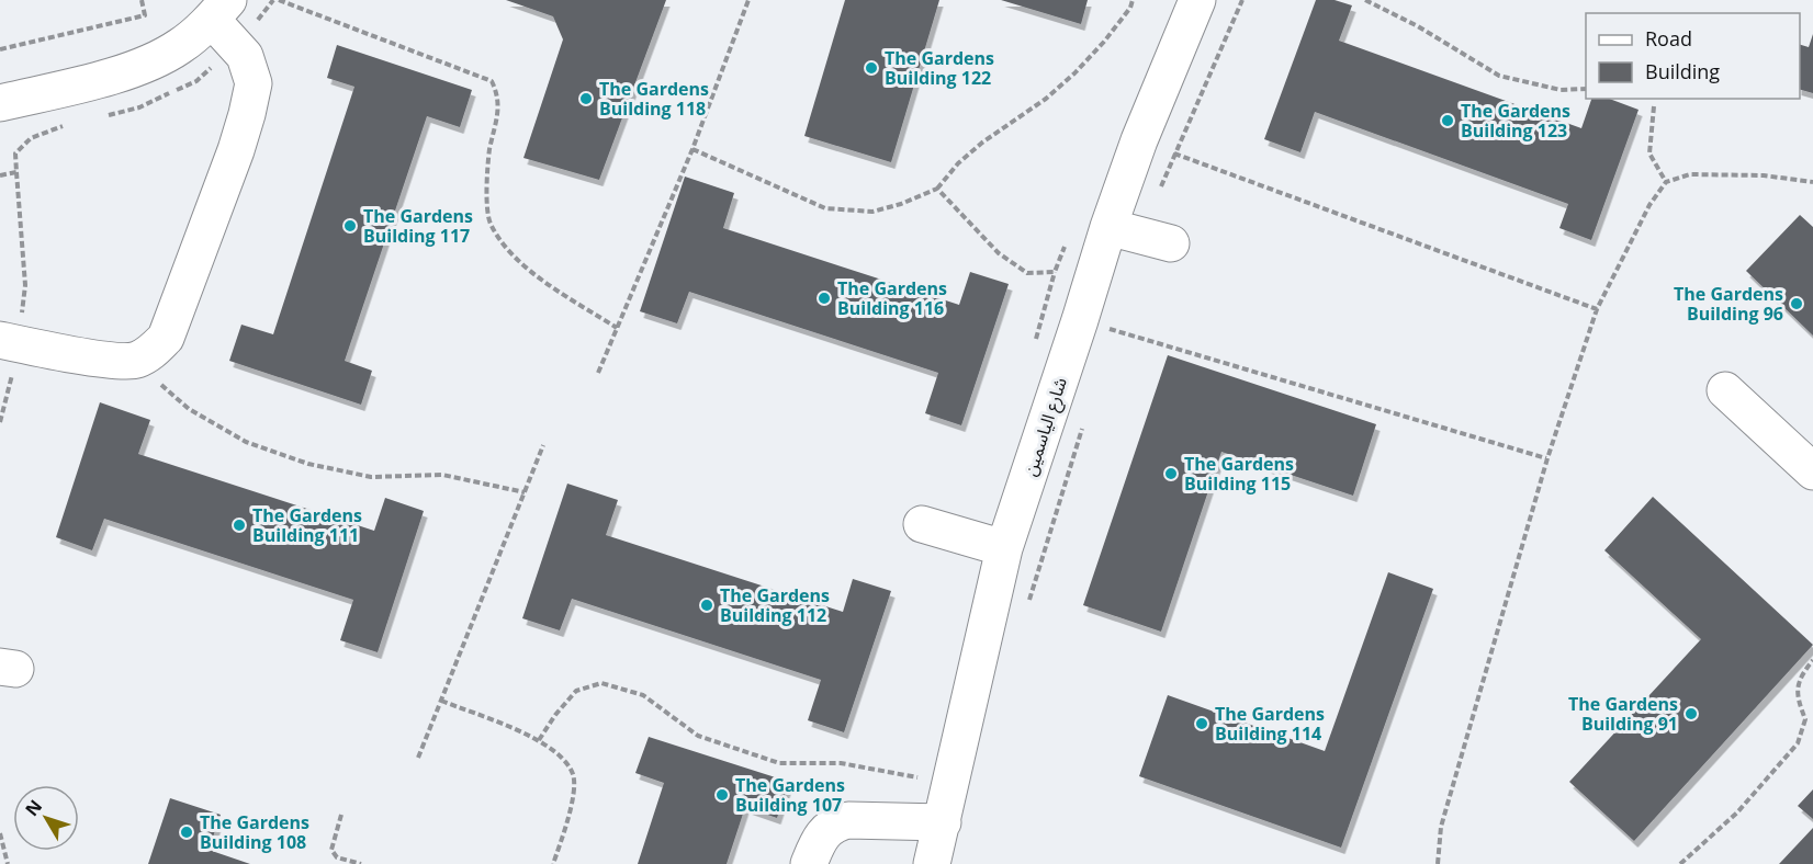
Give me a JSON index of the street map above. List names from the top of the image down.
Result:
{
  "streets": {
    "street": ["شارع الياسمين"]
  },
  "places": [
    "The Gardens Building 122",
    "The Gardens Building 118",
    "The Gardens Building 123",
    "The Gardens Building 117",
    "The Gardens Building 116",
    "The Gardens Building 96",
    "The Gardens Building 115",
    "The Gardens Building 111",
    "The Gardens Building 112",
    "The Gardens Building 91",
    "The Gardens Building 114",
    "The Gardens Building 107",
    "The Gardens Building 108"
  ],
  "legend": ["Road", "Building"],
  "north": "top left"
}
